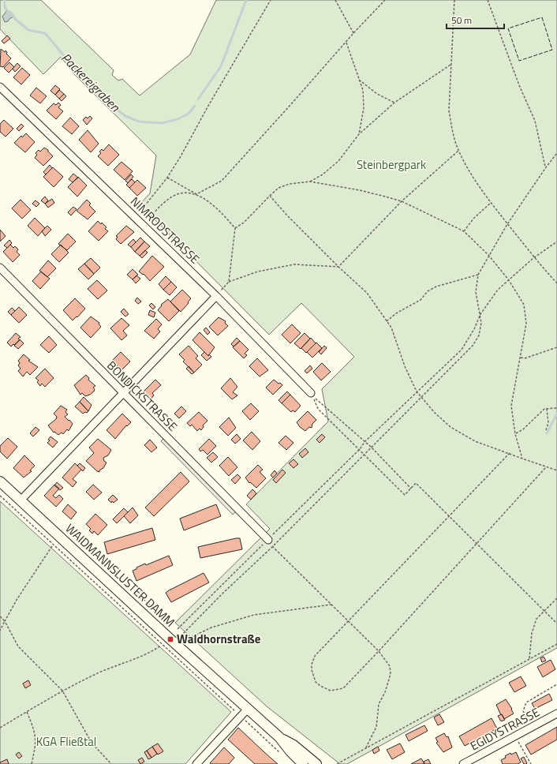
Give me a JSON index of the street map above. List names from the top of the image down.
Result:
{
  "streets": {
    "main road": ["WAIDMANNSLUSTER DAMM"],
    "street": ["NIMRODSTRASSE", "BONDICKSTRASSE", "EGIDYSTRASSE"]
  },
  "water": ["Packereigraben"],
  "parks": ["Steinbergpark", "KGA Fließtal"],
  "places": {
    "transit": ["Waldhornstraße"]
  },
  "scale_bar": "50 m"
}
